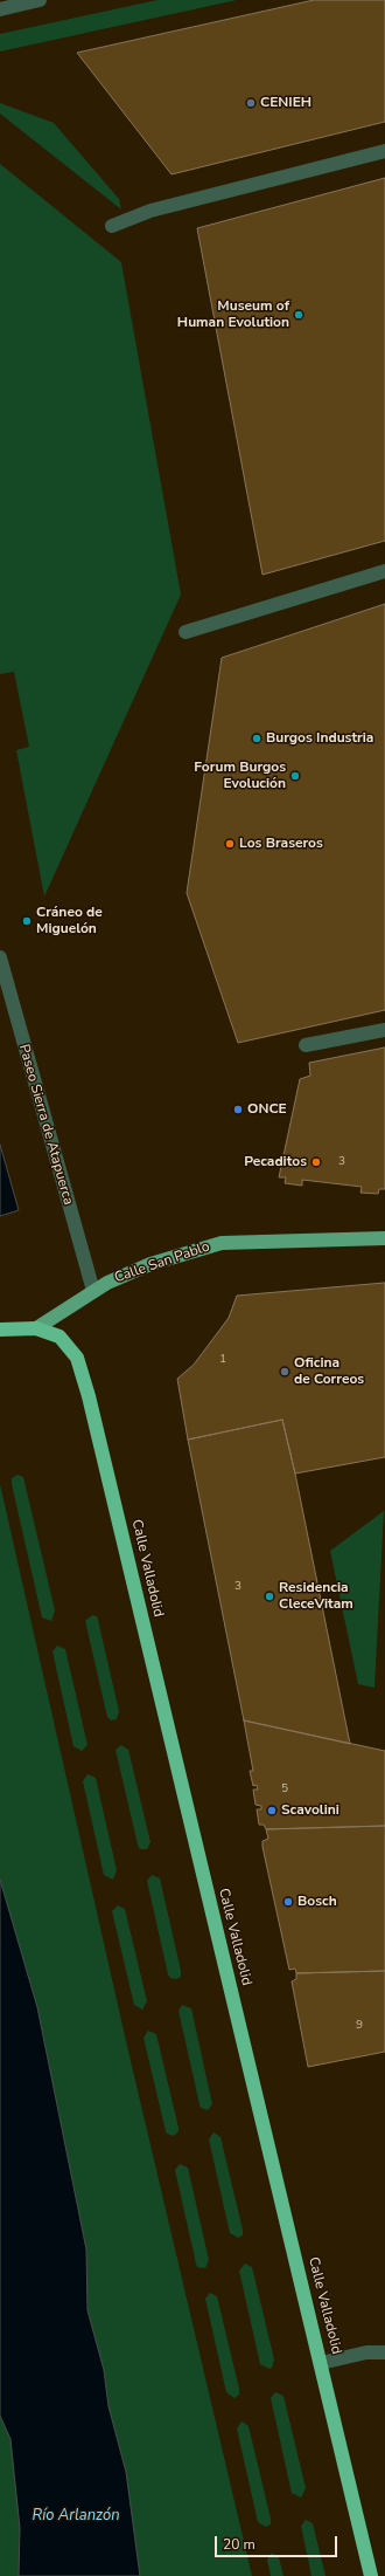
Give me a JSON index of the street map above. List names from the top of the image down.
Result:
{
  "streets": {
    "highway": ["Calle Valladolid"],
    "main road": ["Calle San Pablo"],
    "street": ["Paseo Sierra de Atapuerca"]
  },
  "crossings": [
    ["Paseo Sierra de Atapuerca", "Calle San Pablo"],
    ["Calle San Pablo", "Calle Valladolid"]
  ],
  "water": ["Río Arlanzón"],
  "places": [
    "CENIEH",
    "Museum of Human Evolution",
    "Burgos Industria",
    "Forum Burgos Evolución",
    "Los Braseros",
    "Cráneo de Miguelón",
    "ONCE",
    "Pecaditos",
    "Oficina de Correos",
    "Residencia CleceVitam",
    "Scavolini",
    "Bosch"
  ],
  "house_numbers": [
    "3",
    "1",
    "3",
    "5",
    "9"
  ],
  "scale_bar": "20 m"
}
